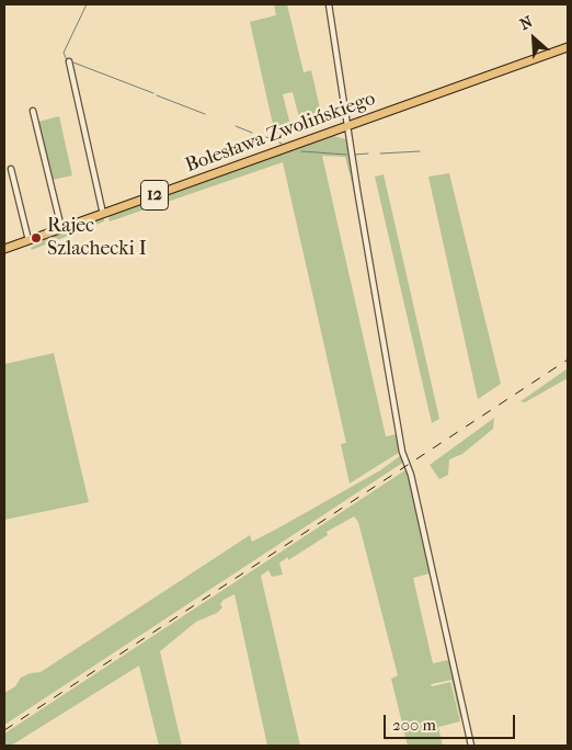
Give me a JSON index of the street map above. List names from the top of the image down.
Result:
{
  "streets": {
    "main road": ["Bolesława Zwolińskiego", "12"]
  },
  "places": ["Rajec Szlachecki I"],
  "scale_bar": "200 m",
  "north": "top left"
}
